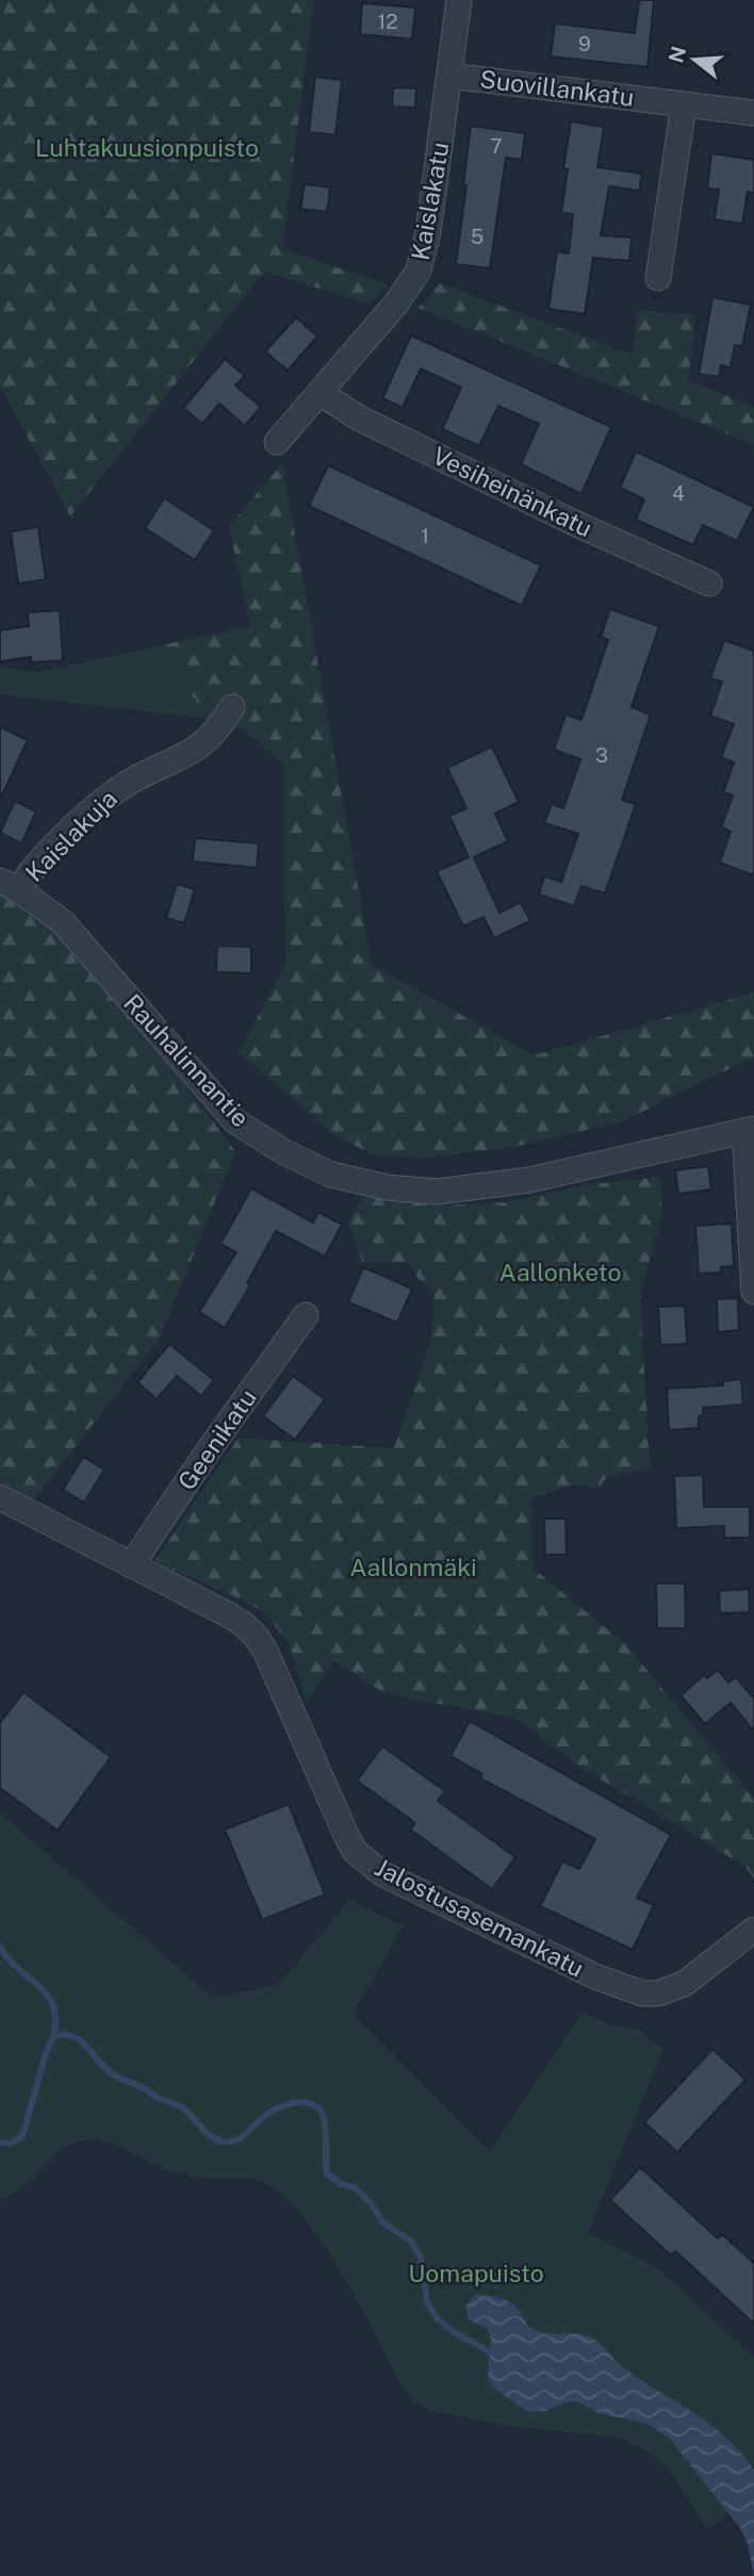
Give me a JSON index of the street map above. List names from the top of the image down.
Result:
{
  "streets": {
    "street": [
      "Suovillankatu",
      "Kaislakatu",
      "Vesiheinänkatu",
      "Kaislakuja",
      "Rauhalinnantie",
      "Geenikatu",
      "Jalostusasemankatu"
    ]
  },
  "crossings": [
    ["Suovillankatu", "Kaislakatu"],
    ["Kaislakatu", "Vesiheinänkatu"],
    ["Kaislakuja", "Rauhalinnantie"],
    ["Geenikatu", "Jalostusasemankatu"]
  ],
  "parks": [
    "Luhtakuusionpuisto",
    "Aallonketo",
    "Aallonmäki",
    "Uomapuisto"
  ],
  "house_numbers": [
    "12",
    "9",
    "7",
    "5",
    "4",
    "1",
    "3"
  ],
  "north": "left"
}
